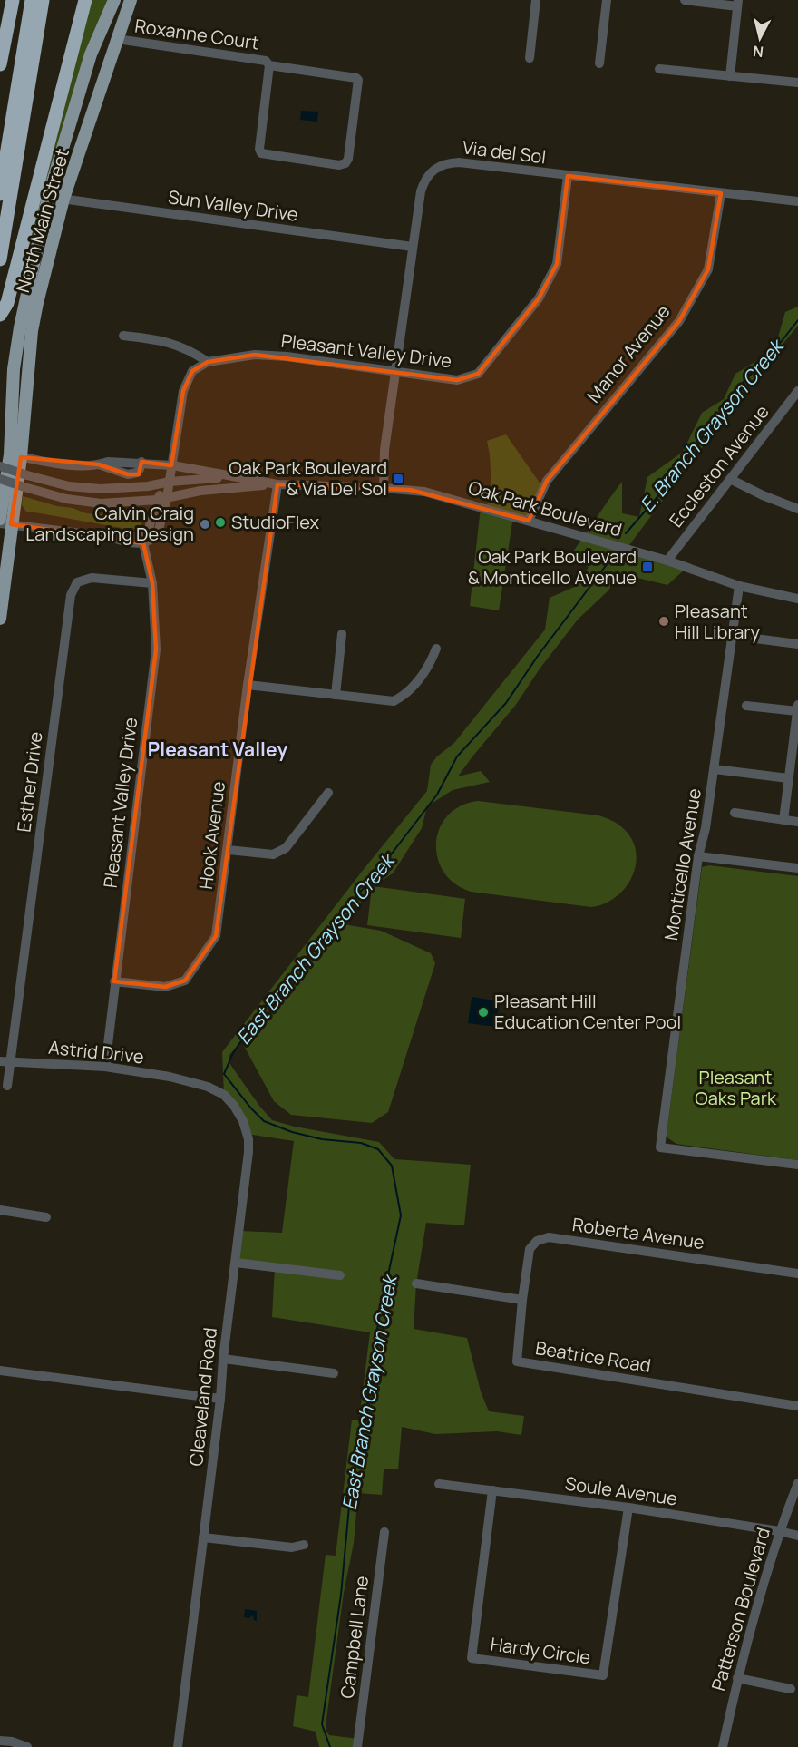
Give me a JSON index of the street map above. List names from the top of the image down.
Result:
{
  "streets": {
    "main road": ["North Main Street"],
    "street": [
      "Roxanne Court",
      "Via del Sol",
      "Sun Valley Drive",
      "Pleasant Valley Drive",
      "Manor Avenue",
      "Eccleston Avenue",
      "Oak Park Boulevard",
      "Esther Drive",
      "Hook Avenue",
      "Monticello Avenue",
      "Astrid Drive",
      "Roberta Avenue",
      "Beatrice Road",
      "Cleaveland Road",
      "Soule Avenue",
      "Patterson Boulevard",
      "Campbell Lane",
      "Hardy Circle"
    ]
  },
  "crossings": [
    ["Roxanne Court", "North Main Street"],
    ["Via del Sol", "Sun Valley Drive"],
    ["Via del Sol", "Pleasant Valley Drive"],
    ["Via del Sol", "Manor Avenue"],
    ["Via del Sol", "Oak Park Boulevard"],
    ["Sun Valley Drive", "North Main Street"],
    ["North Main Street", "Oak Park Boulevard"],
    ["Pleasant Valley Drive", "Esther Drive"],
    ["Pleasant Valley Drive", "Hook Avenue"],
    ["Pleasant Valley Drive", "Astrid Drive"],
    ["Manor Avenue", "Oak Park Boulevard"],
    ["Eccleston Avenue", "Oak Park Boulevard"],
    ["Oak Park Boulevard", "Hook Avenue"],
    ["Oak Park Boulevard", "Monticello Avenue"],
    ["Esther Drive", "Astrid Drive"],
    ["Astrid Drive", "Cleaveland Road"],
    ["Roberta Avenue", "Beatrice Road"],
    ["Soule Avenue", "Patterson Boulevard"],
    ["Soule Avenue", "Hardy Circle"]
  ],
  "districts": ["Pleasant Valley"],
  "water": ["E. Branch Grayson Creek", "East Branch Grayson Creek"],
  "parks": ["Pleasant Oaks Park"],
  "places": {
    "transit": ["Oak Park Boulevard & Via Del Sol", "Oak Park Boulevard & Monticello Avenue"],
    "other": [
      "StudioFlex",
      "Calvin Craig Landscaping Design",
      "Pleasant Hill Library",
      "Pleasant Hill Education Center Pool"
    ]
  },
  "north": "bottom"
}
